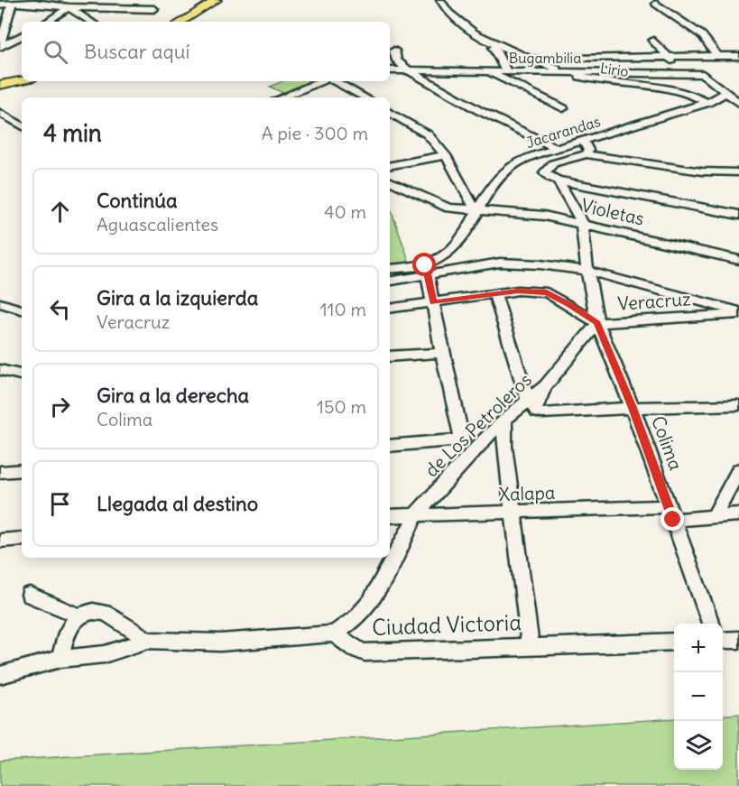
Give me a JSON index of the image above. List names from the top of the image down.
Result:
{
  "streets": {
    "street": [
      "Bugambilia",
      "Lirio",
      "Jacarandas",
      "Violetas",
      "Veracruz",
      "de Los Petroleros",
      "Colima",
      "Xalapa",
      "Ciudad Victoria"
    ]
  },
  "crossings": [
    ["Bugambilia", "Lirio"],
    ["Bugambilia", "Jacarandas"],
    ["Lirio", "Jacarandas"],
    ["Jacarandas", "Violetas"],
    ["Violetas", "Colima"],
    ["Veracruz", "de Los Petroleros"],
    ["Veracruz", "Colima"],
    ["de Los Petroleros", "Colima"],
    ["de Los Petroleros", "Xalapa"],
    ["de Los Petroleros", "Ciudad Victoria"],
    ["Colima", "Xalapa"]
  ],
  "page": {
    "search": "Buscar aquí",
    "heading": ["4 min", "A pie · 300 m"],
    "list": [
      ["Continúa", "Aguascalientes", "40 m"],
      ["Gira a la izquierda", "Veracruz", "110 m"],
      ["Gira a la derecha", "Colima", "150 m"],
      "Llegada al destino"
    ],
    "map_buttons": ["+", "−"]
  }
}
